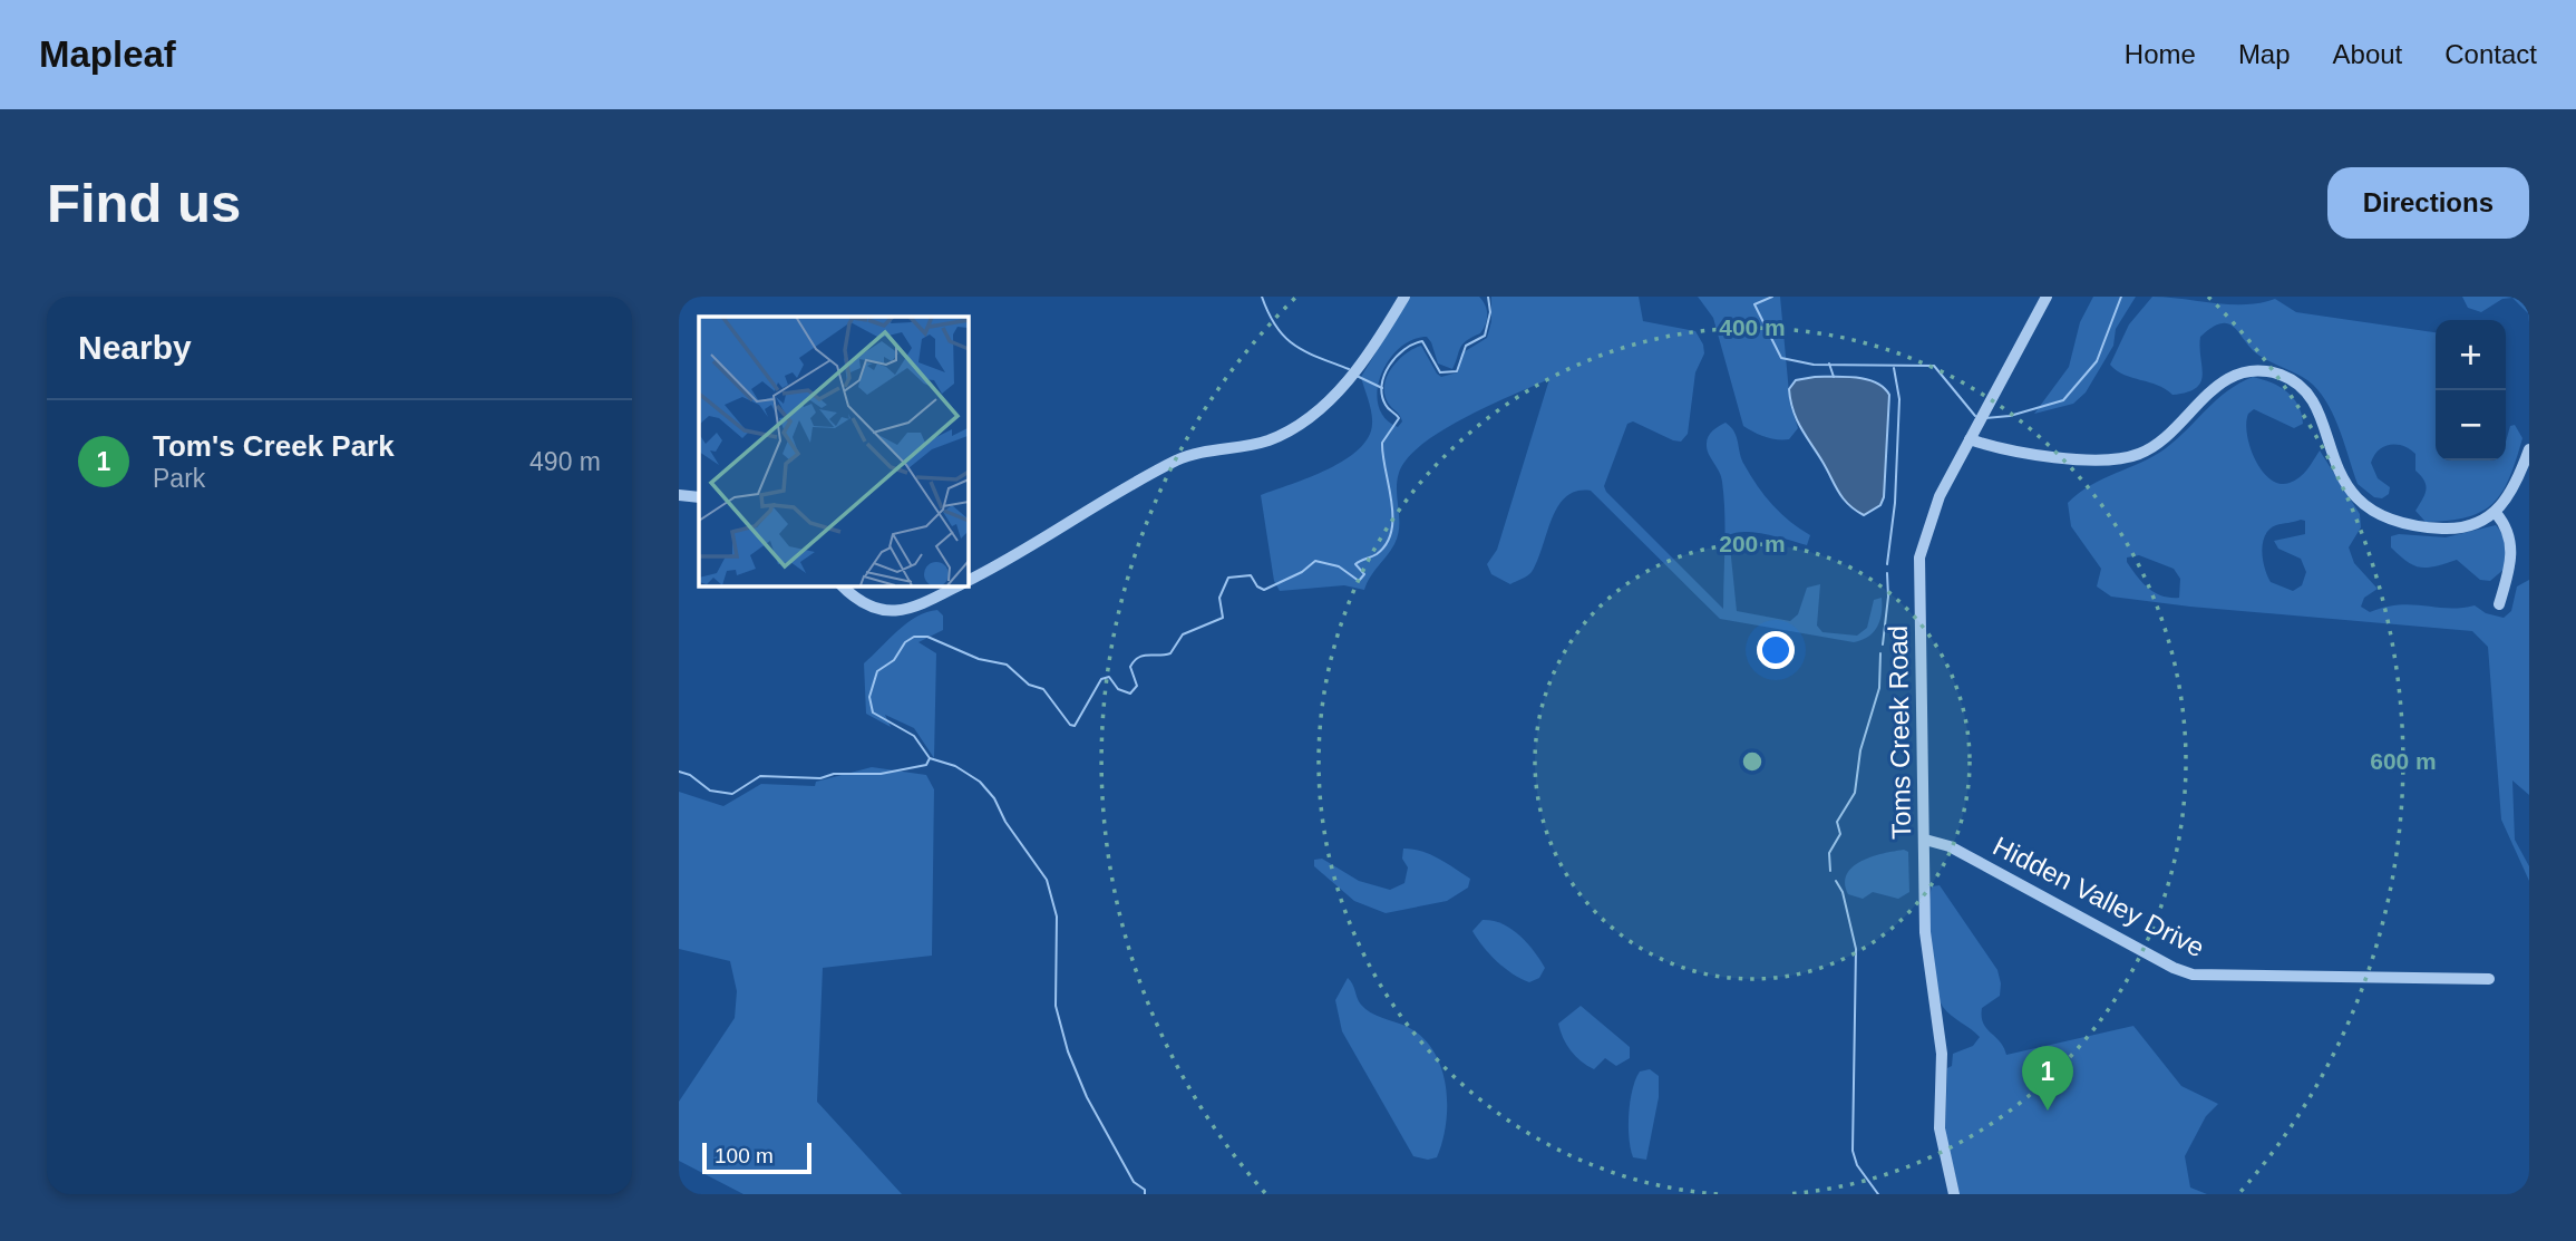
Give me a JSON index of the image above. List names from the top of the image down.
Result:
{
  "streets": {
    "street": ["Toms Creek Road", "Hidden Valley Drive"]
  },
  "crossings": [
    ["Toms Creek Road", "Hidden Valley Drive"]
  ],
  "scale_bar": "100 m",
  "page": {
    "header": "Mapleaf",
    "nav": [
      "Home",
      "Map",
      "About",
      "Contact"
    ],
    "buttons": "Directions",
    "title": "Find us",
    "heading": "Nearby",
    "map_buttons": ["+", "−"],
    "list": [
      {
        "mark": "1",
        "name": "Tom's Creek Park",
        "note": "Park",
        "value": "490 m"
      }
    ],
    "pins": "1",
    "scale": "100 m"
  },
  "rings": ["400 m", "200 m", "600 m"]
}
